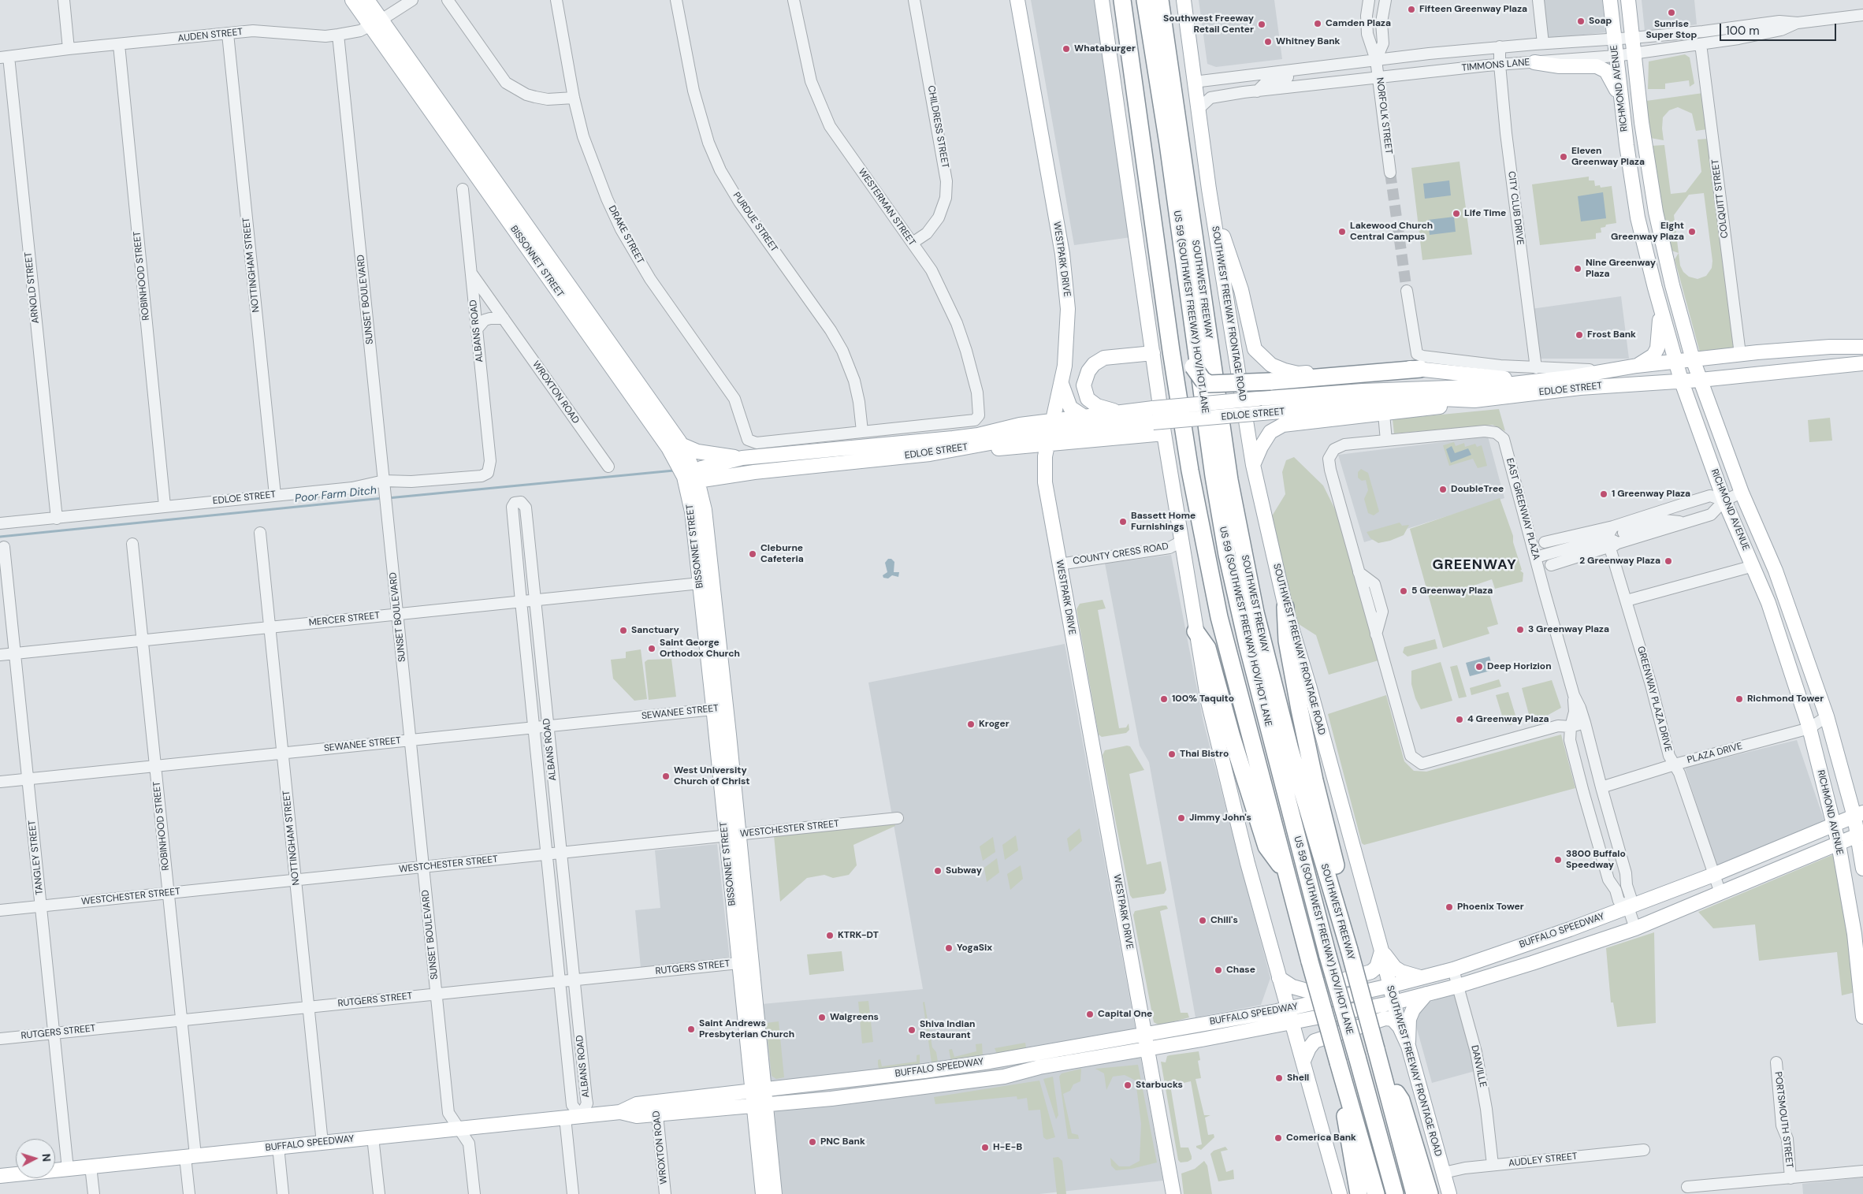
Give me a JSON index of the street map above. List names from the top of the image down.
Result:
{
  "streets": {
    "highway": ["SOUTHWEST FREEWAY", "US 59 (SOUTHWEST FREEWAY) HOV/HOT LANE"],
    "main road": [
      "RICHMOND AVENUE",
      "WESTPARK DRIVE",
      "BISSONNET STREET",
      "SOUTHWEST FREEWAY FRONTAGE ROAD",
      "EDLOE STREET",
      "BUFFALO SPEEDWAY"
    ],
    "street": [
      "AUDEN STREET",
      "TIMMONS LANE",
      "NORFOLK STREET",
      "CHILDRESS STREET",
      "COLQUITT STREET",
      "WESTERMAN STREET",
      "CITY CLUB DRIVE",
      "PURDUE STREET",
      "DRAKE STREET",
      "NOTTINGHAM STREET",
      "ROBINHOOD STREET",
      "ARNOLD STREET",
      "SUNSET BOULEVARD",
      "ALBANS ROAD",
      "WROXTON ROAD",
      "EAST GREENWAY PLAZA",
      "COUNTY CRESS ROAD",
      "MERCER STREET",
      "GREENWAY PLAZA DRIVE",
      "SEWANEE STREET",
      "PLAZA DRIVE",
      "WESTCHESTER STREET",
      "TANGLEY STREET",
      "RUTGERS STREET",
      "DANVILLE",
      "PORTSMOUTH STREET",
      "AUDLEY STREET"
    ]
  },
  "crossings": [
    ["AUDEN STREET", "BISSONNET STREET"],
    ["AUDEN STREET", "NOTTINGHAM STREET"],
    ["AUDEN STREET", "ROBINHOOD STREET"],
    ["AUDEN STREET", "ARNOLD STREET"],
    ["AUDEN STREET", "SUNSET BOULEVARD"],
    ["TIMMONS LANE", "RICHMOND AVENUE"],
    ["TIMMONS LANE", "NORFOLK STREET"],
    ["TIMMONS LANE", "COLQUITT STREET"],
    ["TIMMONS LANE", "CITY CLUB DRIVE"],
    ["TIMMONS LANE", "SOUTHWEST FREEWAY FRONTAGE ROAD"],
    ["RICHMOND AVENUE", "EDLOE STREET"],
    ["RICHMOND AVENUE", "PLAZA DRIVE"],
    ["RICHMOND AVENUE", "BUFFALO SPEEDWAY"],
    ["CHILDRESS STREET", "WESTERMAN STREET"],
    ["COLQUITT STREET", "EDLOE STREET"],
    ["WESTERMAN STREET", "PURDUE STREET"],
    ["WESTERMAN STREET", "DRAKE STREET"],
    ["CITY CLUB DRIVE", "EDLOE STREET"],
    ["PURDUE STREET", "DRAKE STREET"],
    ["WESTPARK DRIVE", "EDLOE STREET"],
    ["WESTPARK DRIVE", "COUNTY CRESS ROAD"],
    ["WESTPARK DRIVE", "BUFFALO SPEEDWAY"],
    ["BISSONNET STREET", "EDLOE STREET"],
    ["BISSONNET STREET", "MERCER STREET"],
    ["BISSONNET STREET", "SEWANEE STREET"],
    ["BISSONNET STREET", "WESTCHESTER STREET"],
    ["BISSONNET STREET", "BUFFALO SPEEDWAY"],
    ["BISSONNET STREET", "RUTGERS STREET"],
    ["NOTTINGHAM STREET", "EDLOE STREET"],
    ["NOTTINGHAM STREET", "MERCER STREET"],
    ["NOTTINGHAM STREET", "SEWANEE STREET"],
    ["NOTTINGHAM STREET", "WESTCHESTER STREET"],
    ["NOTTINGHAM STREET", "BUFFALO SPEEDWAY"],
    ["NOTTINGHAM STREET", "RUTGERS STREET"],
    ["ROBINHOOD STREET", "EDLOE STREET"],
    ["ROBINHOOD STREET", "MERCER STREET"],
    ["ROBINHOOD STREET", "SEWANEE STREET"],
    ["ROBINHOOD STREET", "WESTCHESTER STREET"],
    ["ROBINHOOD STREET", "BUFFALO SPEEDWAY"],
    ["ROBINHOOD STREET", "RUTGERS STREET"],
    ["ARNOLD STREET", "EDLOE STREET"],
    ["SUNSET BOULEVARD", "EDLOE STREET"],
    ["SUNSET BOULEVARD", "MERCER STREET"],
    ["SUNSET BOULEVARD", "SEWANEE STREET"],
    ["SUNSET BOULEVARD", "WESTCHESTER STREET"],
    ["SUNSET BOULEVARD", "BUFFALO SPEEDWAY"],
    ["SUNSET BOULEVARD", "RUTGERS STREET"],
    ["SOUTHWEST FREEWAY FRONTAGE ROAD", "BUFFALO SPEEDWAY"],
    ["SOUTHWEST FREEWAY FRONTAGE ROAD", "AUDLEY STREET"],
    ["ALBANS ROAD", "EDLOE STREET"],
    ["ALBANS ROAD", "WROXTON ROAD"],
    ["ALBANS ROAD", "MERCER STREET"],
    ["ALBANS ROAD", "SEWANEE STREET"],
    ["ALBANS ROAD", "WESTCHESTER STREET"],
    ["ALBANS ROAD", "BUFFALO SPEEDWAY"],
    ["ALBANS ROAD", "RUTGERS STREET"],
    ["WROXTON ROAD", "BUFFALO SPEEDWAY"],
    ["MERCER STREET", "TANGLEY STREET"],
    ["GREENWAY PLAZA DRIVE", "PLAZA DRIVE"],
    ["GREENWAY PLAZA DRIVE", "BUFFALO SPEEDWAY"],
    ["SEWANEE STREET", "TANGLEY STREET"],
    ["WESTCHESTER STREET", "TANGLEY STREET"],
    ["TANGLEY STREET", "BUFFALO SPEEDWAY"],
    ["TANGLEY STREET", "RUTGERS STREET"],
    ["BUFFALO SPEEDWAY", "DANVILLE"],
    ["DANVILLE", "AUDLEY STREET"]
  ],
  "districts": ["GREENWAY"],
  "water": ["Poor Farm Ditch"],
  "places": [
    "Fifteen Greenway Plaza",
    "Sunrise Super Stop",
    "Soap",
    "Camden Plaza",
    "Southwest Freeway Retail Center",
    "Whitney Bank",
    "Whataburger",
    "Eleven Greenway Plaza",
    "Life Time",
    "Lakewood Church Central Campus",
    "Eight Greenway Plaza",
    "Nine Greenway Plaza",
    "Frost Bank",
    "DoubleTree",
    "1 Greenway Plaza",
    "Bassett Home Furnishings",
    "Cleburne Cafeteria",
    "2 Greenway Plaza",
    "5 Greenway Plaza",
    "3 Greenway Plaza",
    "Sanctuary",
    "Saint George Orthodox Church",
    "Deep Horizion",
    "100% Taquito",
    "Richmond Tower",
    "4 Greenway Plaza",
    "Kroger",
    "Thai Bistro",
    "West University Church of Christ",
    "Jimmy John's",
    "3800 Buffalo Speedway",
    "Subway",
    "Phoenix Tower",
    "Chili's",
    "KTRK-DT",
    "YogaSix",
    "Chase",
    "Capital One",
    "Walgreens",
    "Saint Andrews Presbyterian Church",
    "Shiva Indian Restaurant",
    "Shell",
    "Starbucks",
    "Comerica Bank",
    "PNC Bank",
    "H-E-B"
  ],
  "scale_bar": "100 m",
  "north": "right"
}
